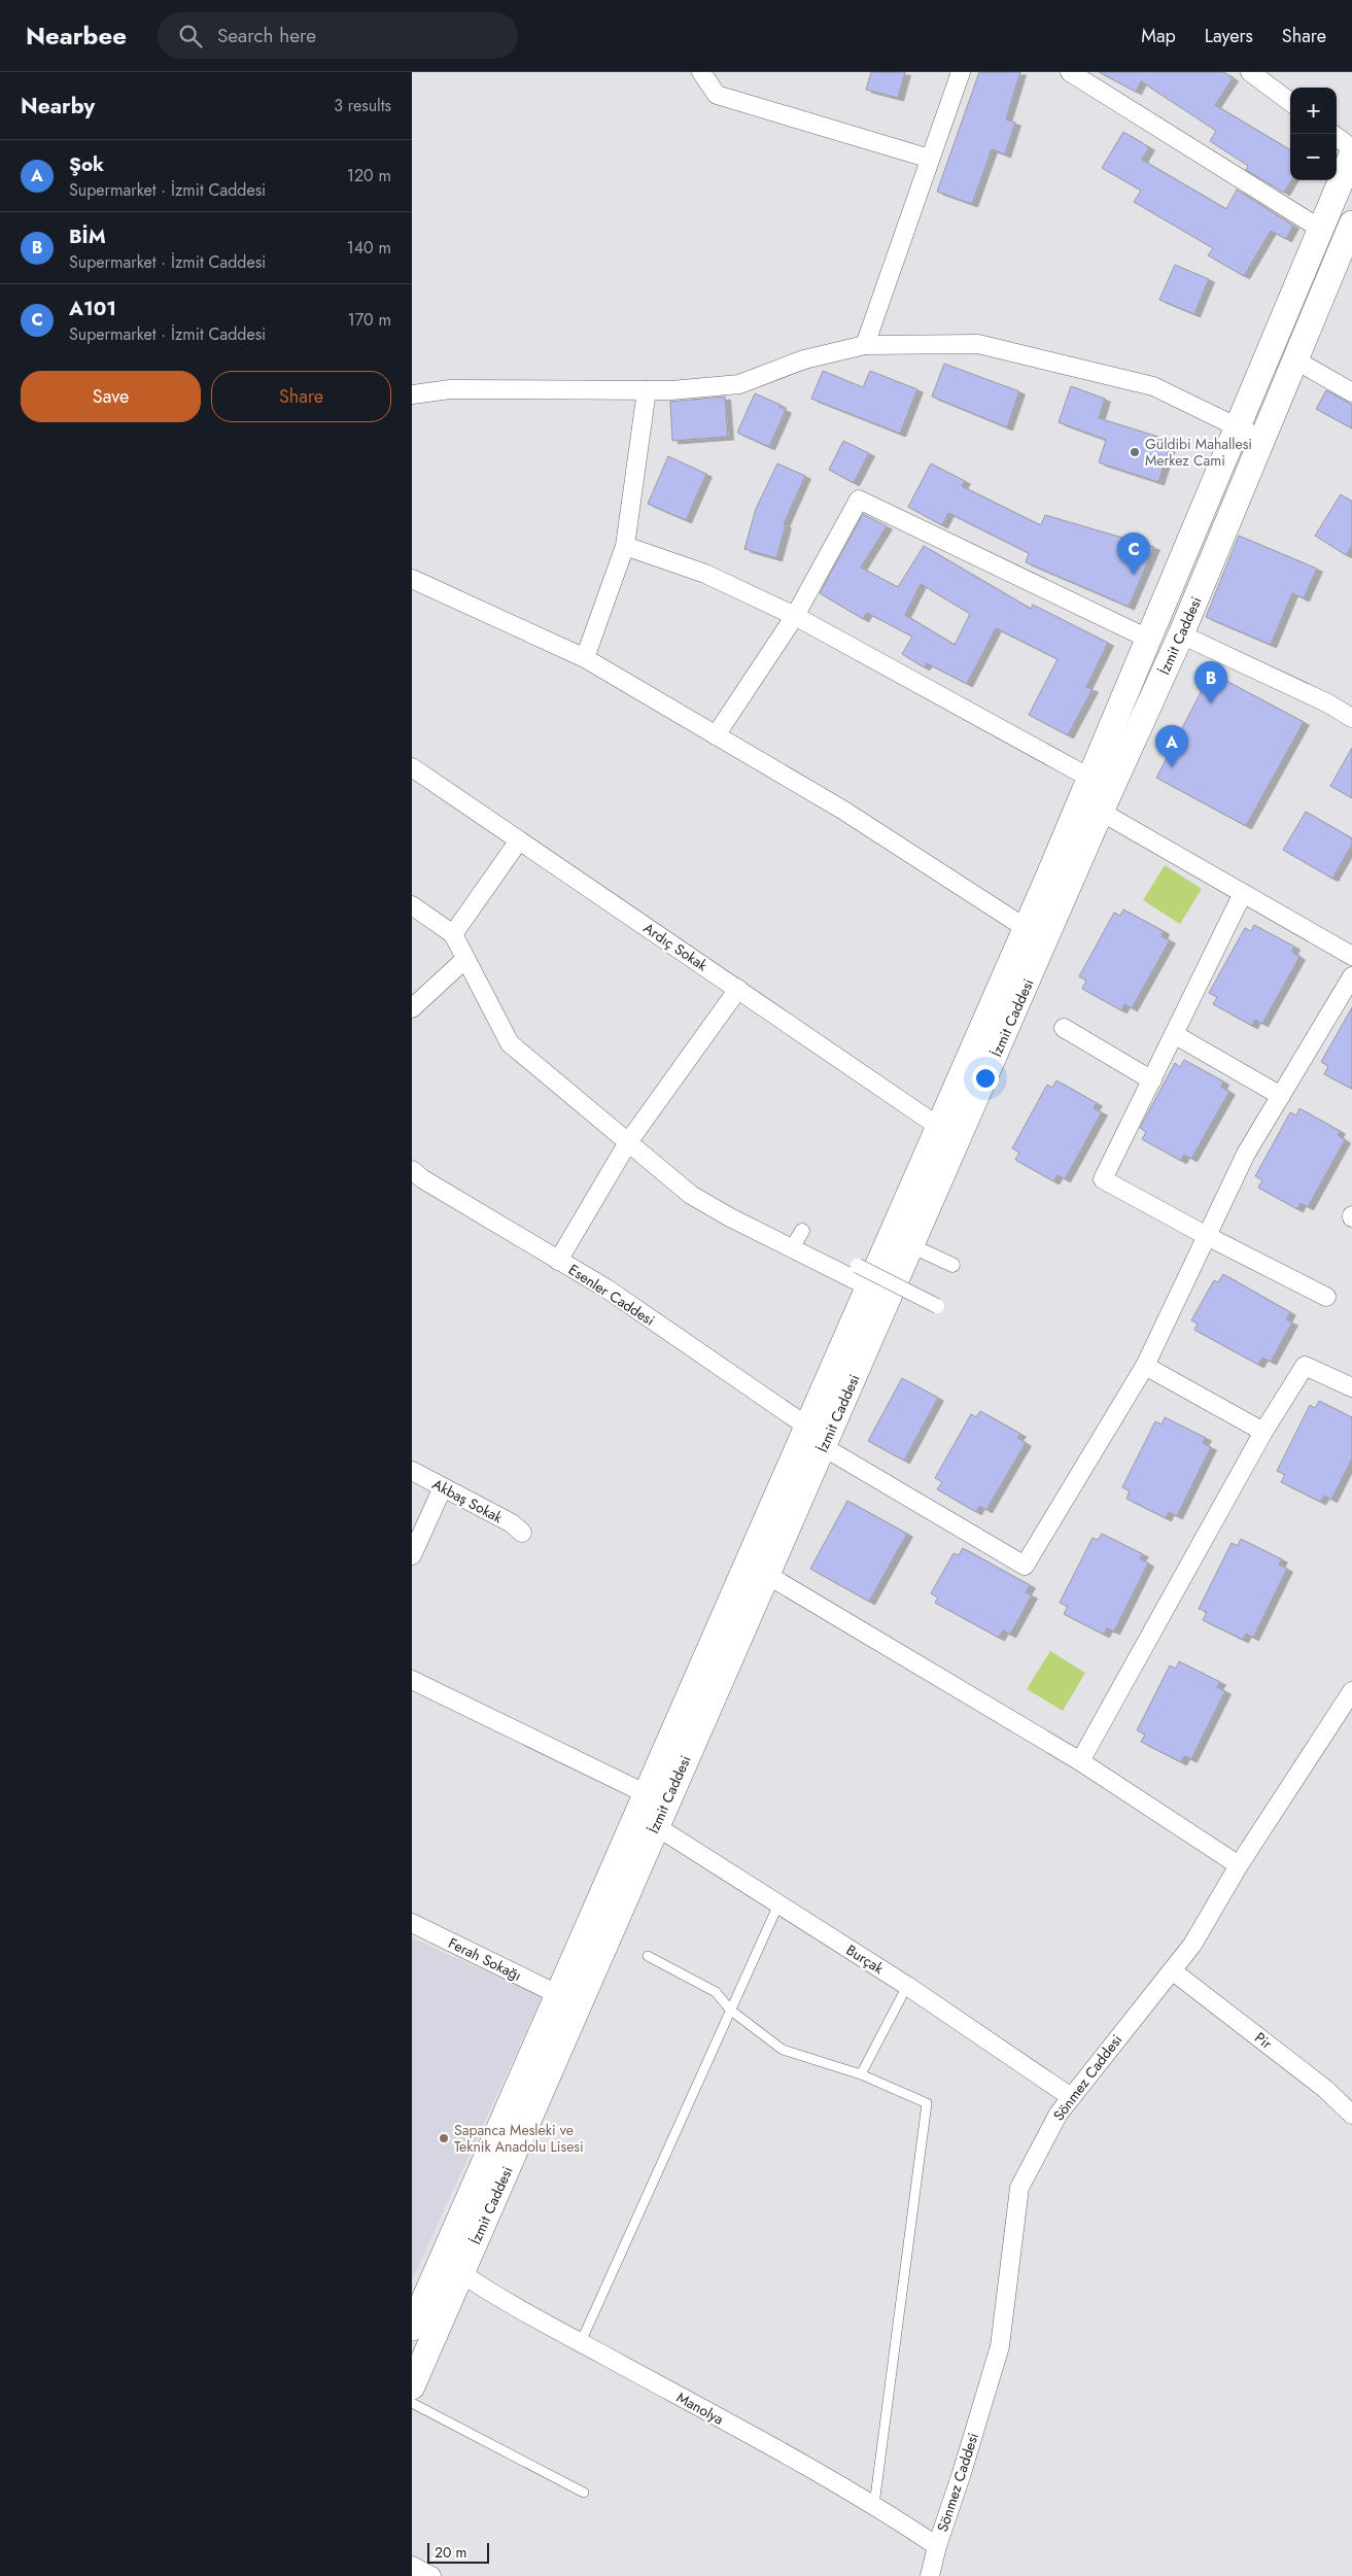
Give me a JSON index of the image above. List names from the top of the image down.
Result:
{
  "streets": {
    "main road": ["İzmit Caddesi"],
    "street": [
      "Ardıç Sokak",
      "Esenler Caddesi",
      "Akbaş Sokak",
      "Ferah Sokağı",
      "Burçak",
      "Pir",
      "Sönmez Caddesi",
      "Manolya"
    ]
  },
  "crossings": [
    ["İzmit Caddesi", "Ardıç Sokak"],
    ["İzmit Caddesi", "Esenler Caddesi"],
    ["İzmit Caddesi", "Ferah Sokağı"],
    ["İzmit Caddesi", "Burçak"],
    ["İzmit Caddesi", "Manolya"],
    ["Burçak", "Sönmez Caddesi"],
    ["Pir", "Sönmez Caddesi"],
    ["Sönmez Caddesi", "Manolya"]
  ],
  "places": ["Güldibi Mahallesi Merkez Cami", "Sapanca Mesleki ve Teknik Anadolu Lisesi"],
  "scale_bar": "20 m",
  "page": {
    "header": "Nearbee",
    "search": "Search here",
    "nav": ["Map", "Layers", "Share"],
    "heading": ["Nearby", "3 results"],
    "map_buttons": ["+", "−"],
    "list": [
      {
        "mark": "A",
        "name": "Şok",
        "note": "Supermarket · İzmit Caddesi",
        "value": "120 m"
      },
      {
        "mark": "B",
        "name": "BİM",
        "note": "Supermarket · İzmit Caddesi",
        "value": "140 m"
      },
      {
        "mark": "C",
        "name": "A101",
        "note": "Supermarket · İzmit Caddesi",
        "value": "170 m"
      }
    ],
    "buttons": ["Save", "Share"],
    "pins": ["C", "B", "A"],
    "scale": "20 m"
  }
}
